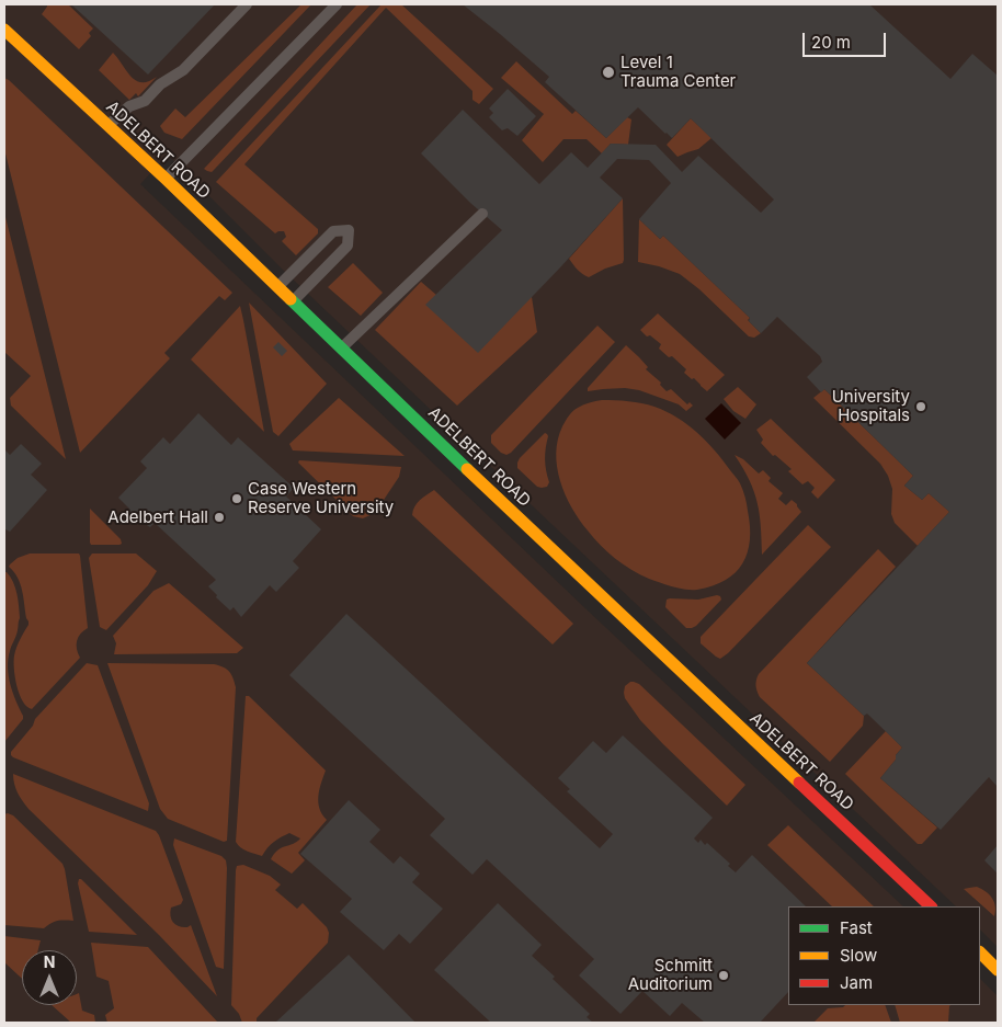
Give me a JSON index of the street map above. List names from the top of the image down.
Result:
{
  "streets": {
    "street": ["ADELBERT ROAD"]
  },
  "places": [
    "Level 1 Trauma Center",
    "University Hospitals",
    "Case Western Reserve University",
    "Adelbert Hall",
    "Schmitt Auditorium"
  ],
  "legend": ["Fast", "Slow", "Jam"],
  "scale_bar": "20 m",
  "north": "top"
}
